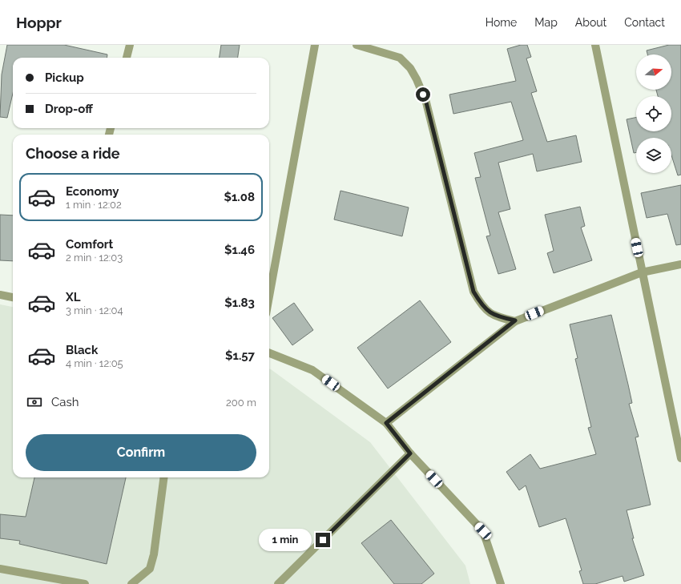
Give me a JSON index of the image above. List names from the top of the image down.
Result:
{
  "north": "right",
  "page": {
    "header": "Hoppr",
    "nav": [
      "Home",
      "Map",
      "About",
      "Contact"
    ],
    "banner": ["Pickup", "Drop-off"],
    "heading": "Choose a ride",
    "list": [
      {
        "name": "Economy",
        "note": "1 min · 12:02",
        "value": "$1.08"
      },
      {
        "name": "Comfort",
        "note": "2 min · 12:03",
        "value": "$1.46"
      },
      {
        "name": "XL",
        "note": "3 min · 12:04",
        "value": "$1.83"
      },
      {
        "name": "Black",
        "note": "4 min · 12:05",
        "value": "$1.57"
      }
    ],
    "pay": ["Cash", "200 m"],
    "buttons": "Confirm",
    "bubble": "1 min"
  }
}
